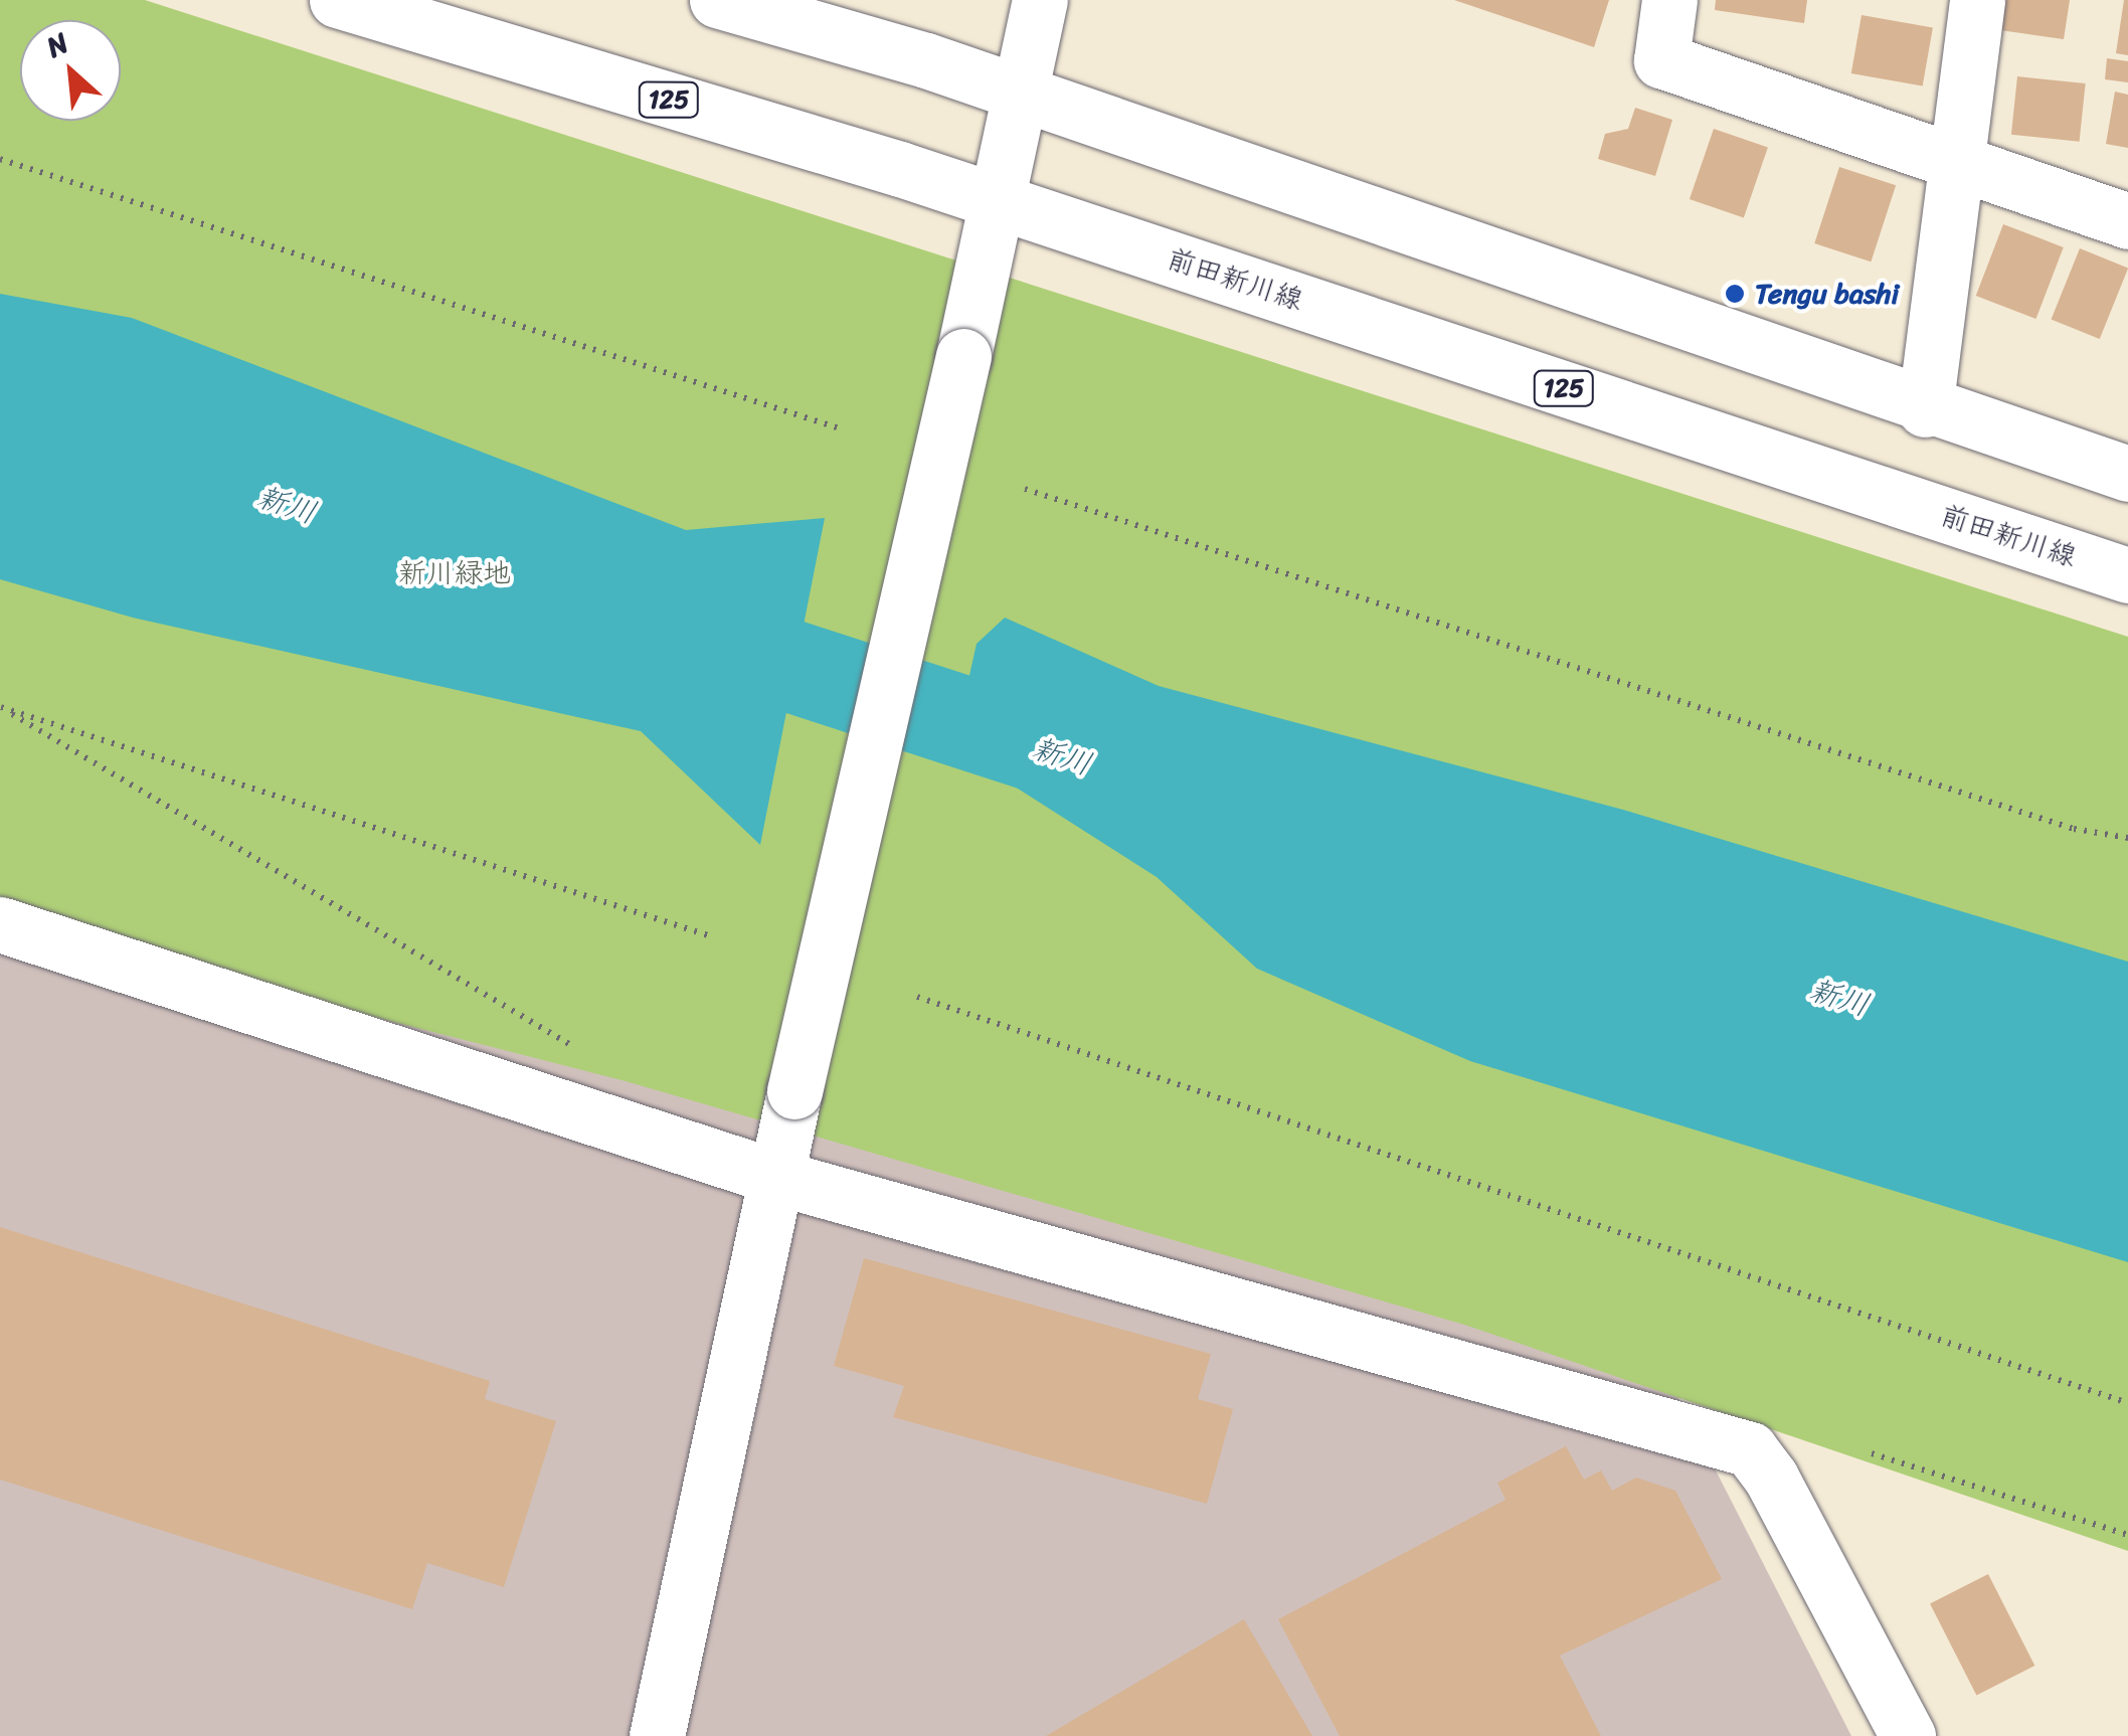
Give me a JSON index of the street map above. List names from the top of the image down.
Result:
{
  "streets": {
    "street": ["125", "前田新川線"]
  },
  "water": ["新川"],
  "parks": ["新川緑地"],
  "places": ["Tengu bashi"],
  "north": "top left"
}
